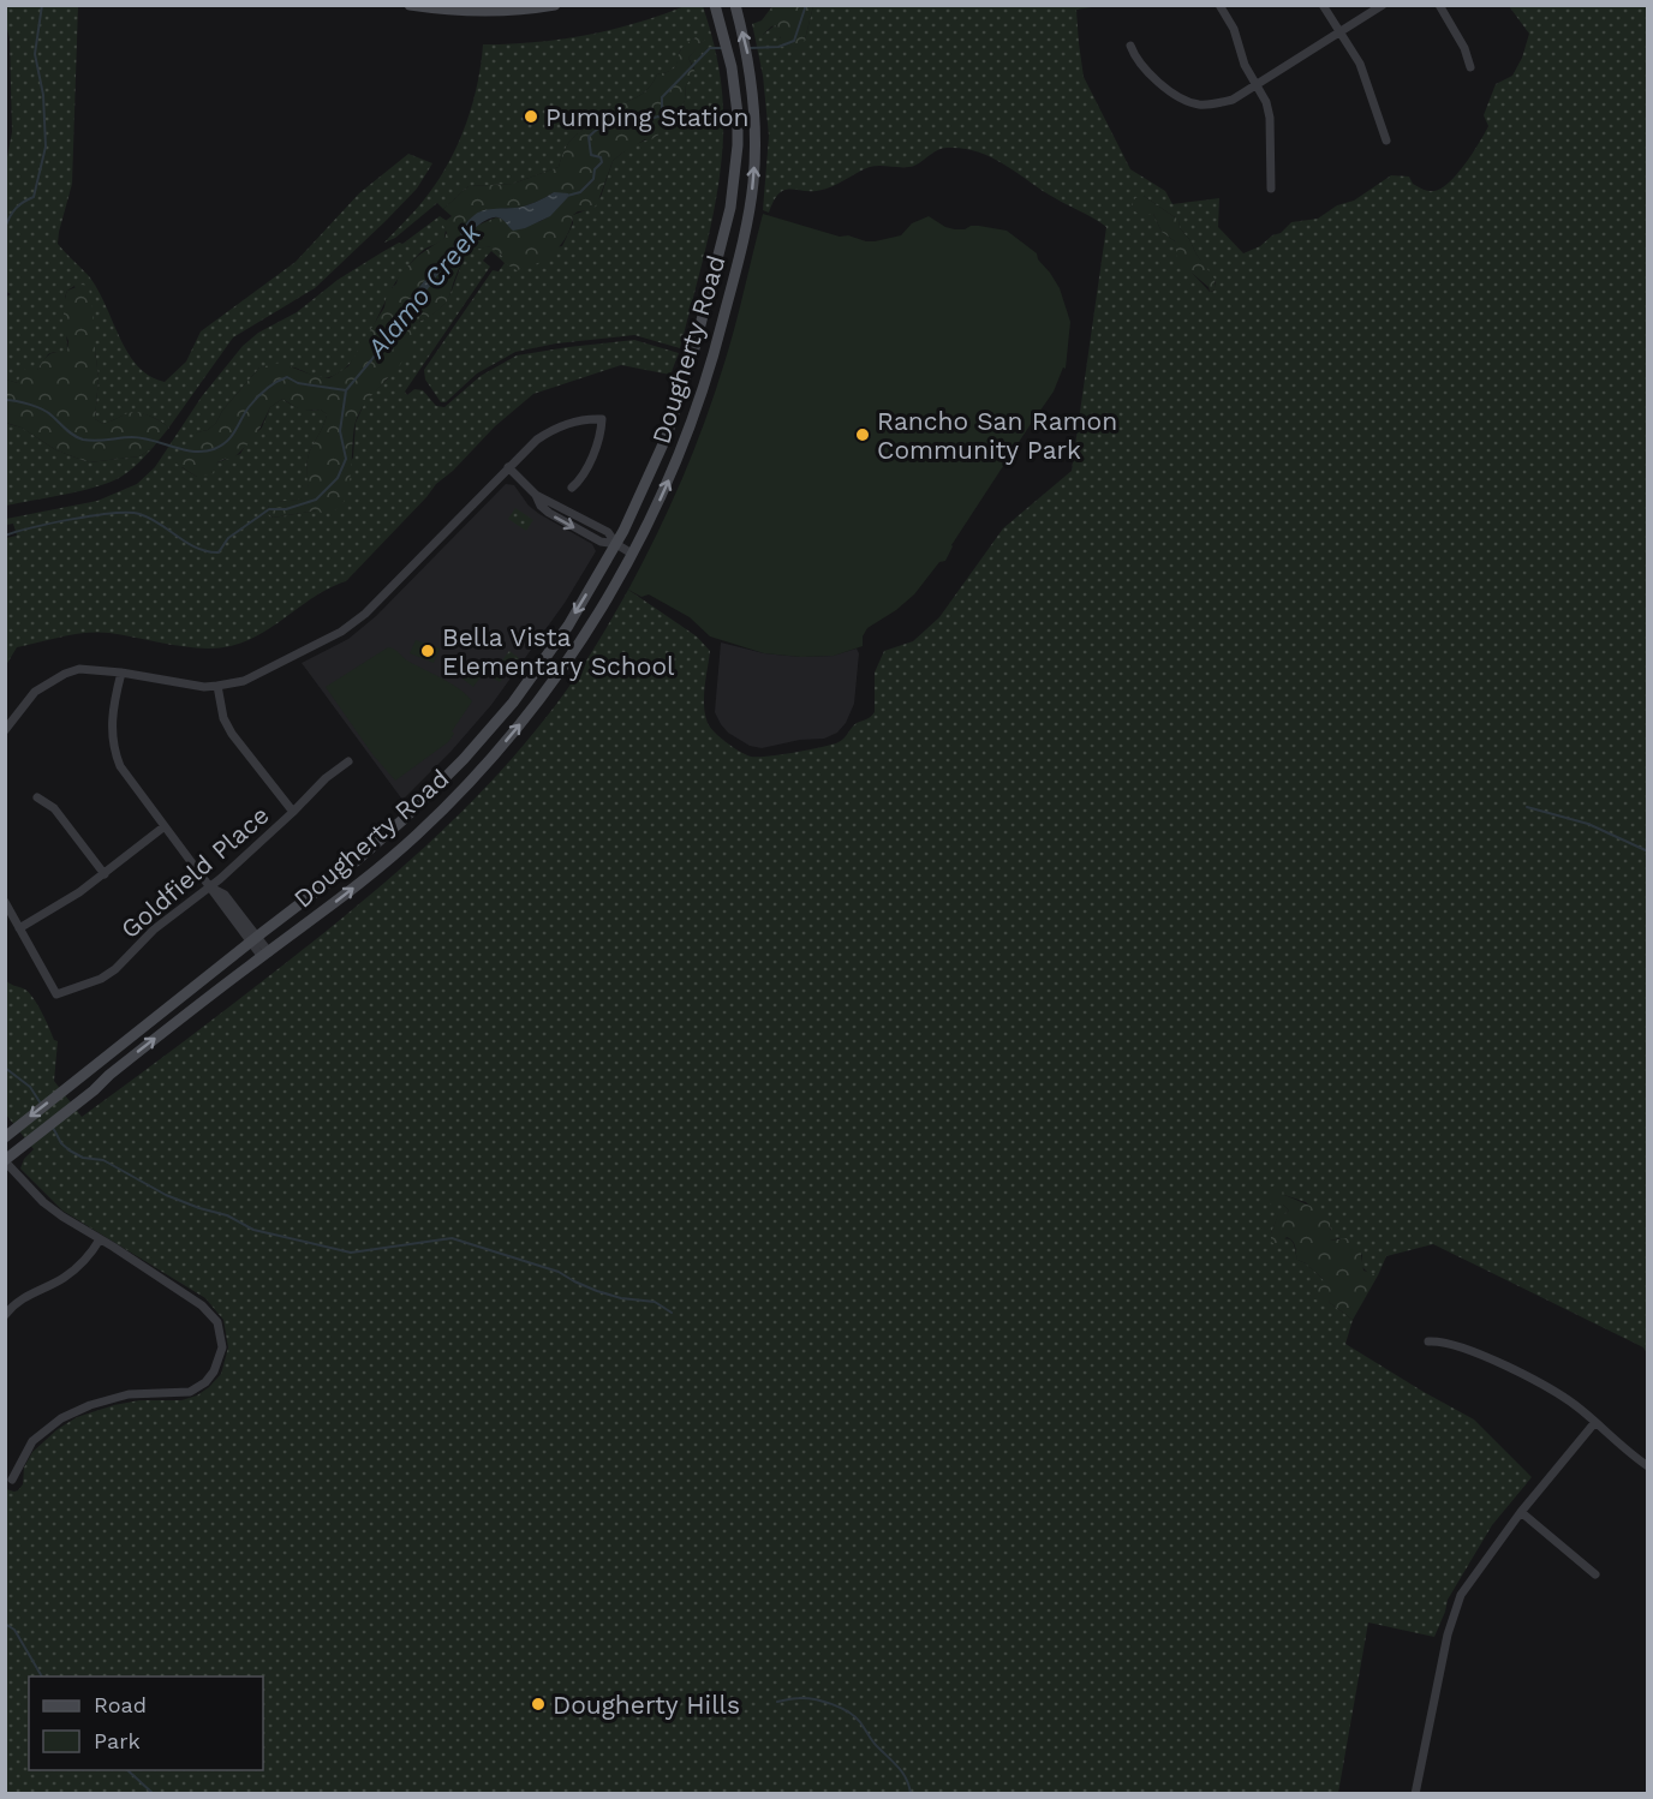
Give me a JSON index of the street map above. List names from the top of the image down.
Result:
{
  "streets": {
    "main road": ["Dougherty Road"],
    "street": ["Goldfield Place"]
  },
  "water": ["Alamo Creek"],
  "places": [
    "Pumping Station",
    "Rancho San Ramon Community Park",
    "Bella Vista Elementary School",
    "Dougherty Hills"
  ],
  "legend": ["Road", "Park"]
}
